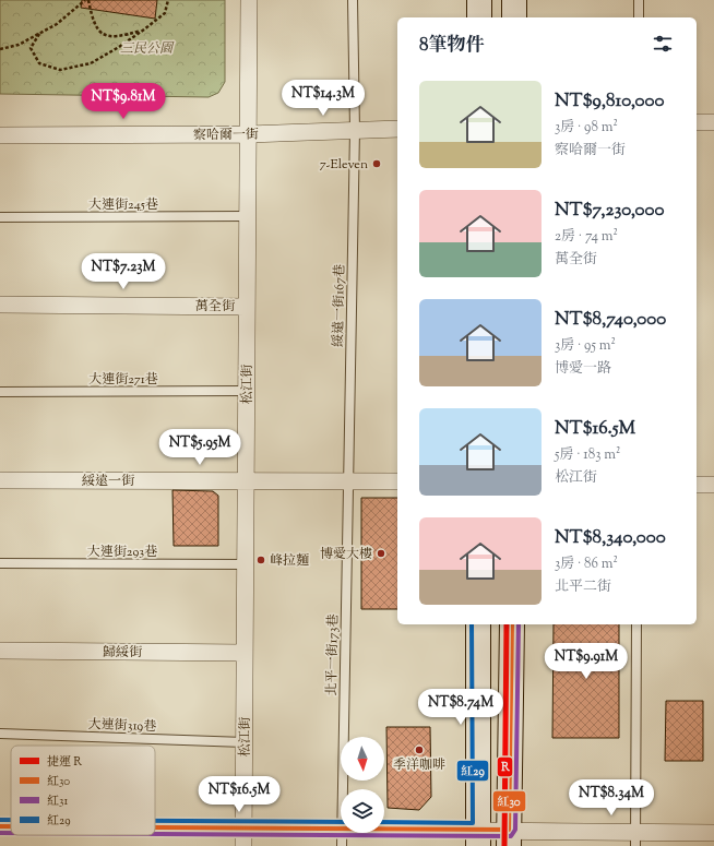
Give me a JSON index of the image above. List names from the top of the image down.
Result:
{
  "streets": {
    "street": [
      "察哈爾一街",
      "萬全街",
      "松江街",
      "綏遠一街",
      "歸綏街"
    ],
    "lane": [
      "大連街245巷",
      "綏遠一街167巷",
      "大連街271巷",
      "大連街293巷",
      "北平一街173巷",
      "大連街319巷"
    ]
  },
  "crossings": [
    ["察哈爾一街", "綏遠一街167巷"],
    ["察哈爾一街", "松江街"],
    ["大連街245巷", "松江街"],
    ["萬全街", "松江街"],
    ["綏遠一街167巷", "綏遠一街"],
    ["綏遠一街167巷", "北平一街173巷"],
    ["大連街271巷", "松江街"],
    ["松江街", "綏遠一街"],
    ["松江街", "大連街293巷"],
    ["松江街", "歸綏街"],
    ["松江街", "大連街319巷"],
    ["綏遠一街", "北平一街173巷"]
  ],
  "parks": ["三民公園"],
  "places": [
    "7-Eleven",
    "博愛大樓",
    "峰拉麵",
    "季洋咖啡"
  ],
  "lines": [
    "metro line R",
    "transit line 紅30",
    "transit line 紅31",
    "transit line 紅29"
  ],
  "legend": [
    "捷運 R",
    "紅30",
    "紅31",
    "紅29"
  ],
  "north": "bottom",
  "page": {
    "heading": "8筆物件",
    "list": [
      {
        "name": "NT$9,810,000",
        "note": "3房 · 98 m² · 察哈爾一街"
      },
      {
        "name": "NT$7,230,000",
        "note": "2房 · 74 m² · 萬全街"
      },
      {
        "name": "NT$8,740,000",
        "note": "3房 · 95 m² · 博愛一路"
      },
      {
        "name": "NT$16.5M",
        "note": "5房 · 183 m² · 松江街"
      },
      {
        "name": "NT$8,340,000",
        "note": "3房 · 86 m² · 北平二街"
      }
    ],
    "price": [
      "NT$14.3M",
      "NT$9.81M",
      "NT$7.23M",
      "NT$5.95M",
      "NT$9.91M",
      "NT$8.74M",
      "NT$16.5M",
      "NT$8.34M"
    ]
  }
}
